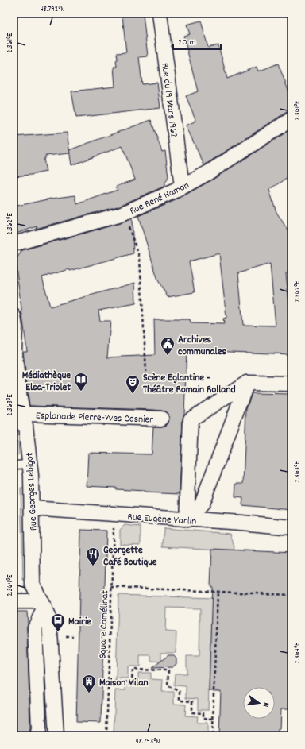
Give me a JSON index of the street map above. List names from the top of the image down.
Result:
{
  "streets": {
    "street": [
      "Rue du 19 Mars 1962",
      "Rue René Hamon",
      "Esplanade Pierre-Yves Cosnier",
      "Rue Georges Lebigot",
      "Rue Eugène Varlin"
    ],
    "path": ["Square Camélinat"]
  },
  "crossings": [
    ["Rue du 19 Mars 1962", "Rue René Hamon"],
    ["Esplanade Pierre-Yves Cosnier", "Rue Georges Lebigot"],
    ["Rue Georges Lebigot", "Rue Eugène Varlin"],
    ["Rue Eugène Varlin", "Square Camélinat"]
  ],
  "places": {
    "public building": ["Archives communales"],
    "library": ["Médiathèque Elsa-Triolet"],
    "theatre": ["Scène Eglantine - Théâtre Romain Rolland"],
    "restaurant": ["Georgette Café Boutique"],
    "bus stop": ["Mairie"],
    "building": ["Maison Milan"]
  },
  "scale_bar": "20 m",
  "north": "right",
  "coordinates": [
    "48.792°N",
    "2.361°E",
    "2.362°E",
    "2.363°E",
    "2.364°E",
    "48.793°N"
  ]
}
